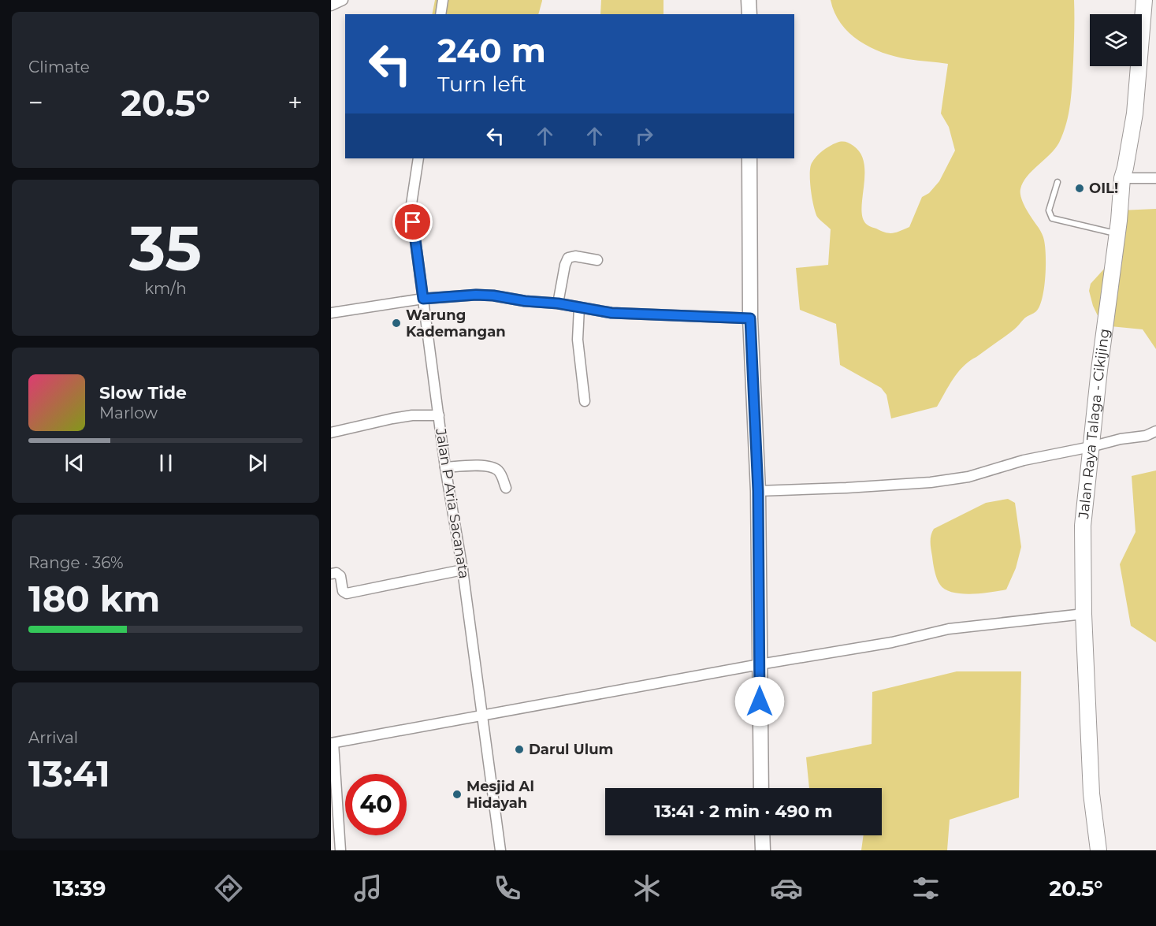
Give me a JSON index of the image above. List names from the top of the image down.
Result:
{
  "streets": {
    "main road": ["Jalan Raya Talaga - Cikijing"],
    "street": ["Jalan P Aria Sacanata"]
  },
  "places": [
    "OIL!",
    "Warung Kademangan",
    "Darul Ulum",
    "Mesjid Al Hidayah"
  ],
  "page": {
    "tile": [
      "Climate",
      ["35", "km/h"],
      ["Range · 36%", "180 km"],
      ["Arrival", "13:41"]
    ],
    "turn": ["240 m", "Turn left"],
    "heat": ["−", "20.5°", "+"],
    "song": ["Slow Tide", "Marlow"],
    "limit": "40",
    "trip": "13:41 · 2 min · 490 m",
    "tabs": ["13:39", "20.5°"]
  }
}
